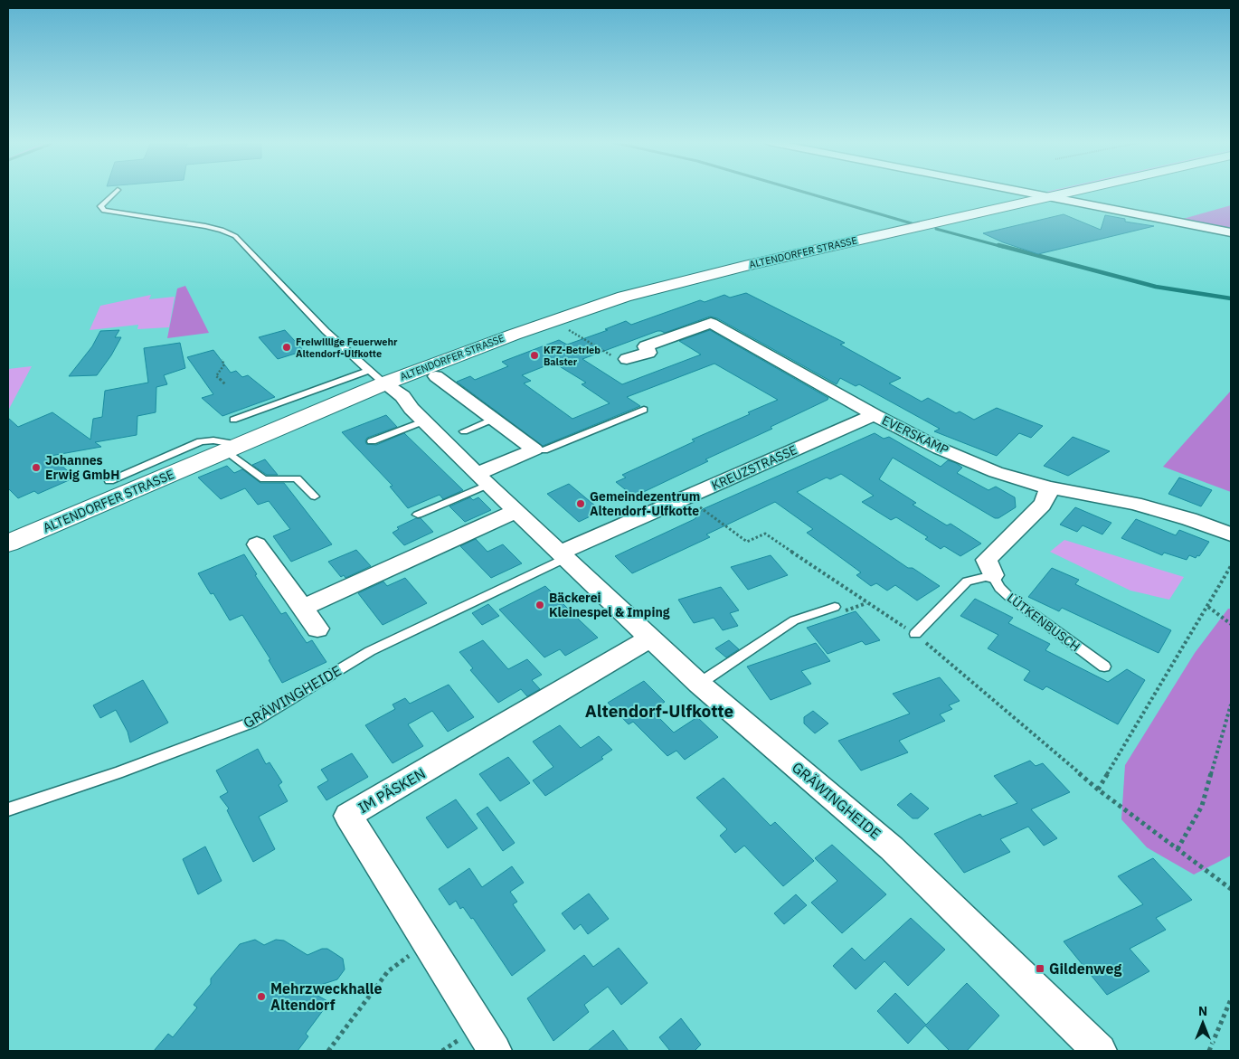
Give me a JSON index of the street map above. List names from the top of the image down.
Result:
{
  "streets": {
    "street": [
      "ALTENDORFER STRASSE",
      "EVERSKAMP",
      "KREUZSTRASSE",
      "LÜTKENBUSCH",
      "GRÄWINGHEIDE",
      "IM PÄSKEN"
    ]
  },
  "crossings": [
    ["ALTENDORFER STRASSE", "GRÄWINGHEIDE"],
    ["EVERSKAMP", "KREUZSTRASSE"],
    ["EVERSKAMP", "LÜTKENBUSCH"],
    ["KREUZSTRASSE", "GRÄWINGHEIDE"],
    ["GRÄWINGHEIDE", "IM PÄSKEN"]
  ],
  "districts": ["Altendorf-Ulfkotte"],
  "places": {
    "other": [
      "Freiwillige Feuerwehr Altendorf-Ulfkotte",
      "KFZ-Betrieb Balster",
      "Johannes Erwig GmbH",
      "Gemeindezentrum Altendorf-Ulfkotte",
      "Bäckerei Kleinespel & Imping",
      "Mehrzweckhalle Altendorf"
    ],
    "transit": ["Gildenweg"]
  },
  "north": "top"
}
